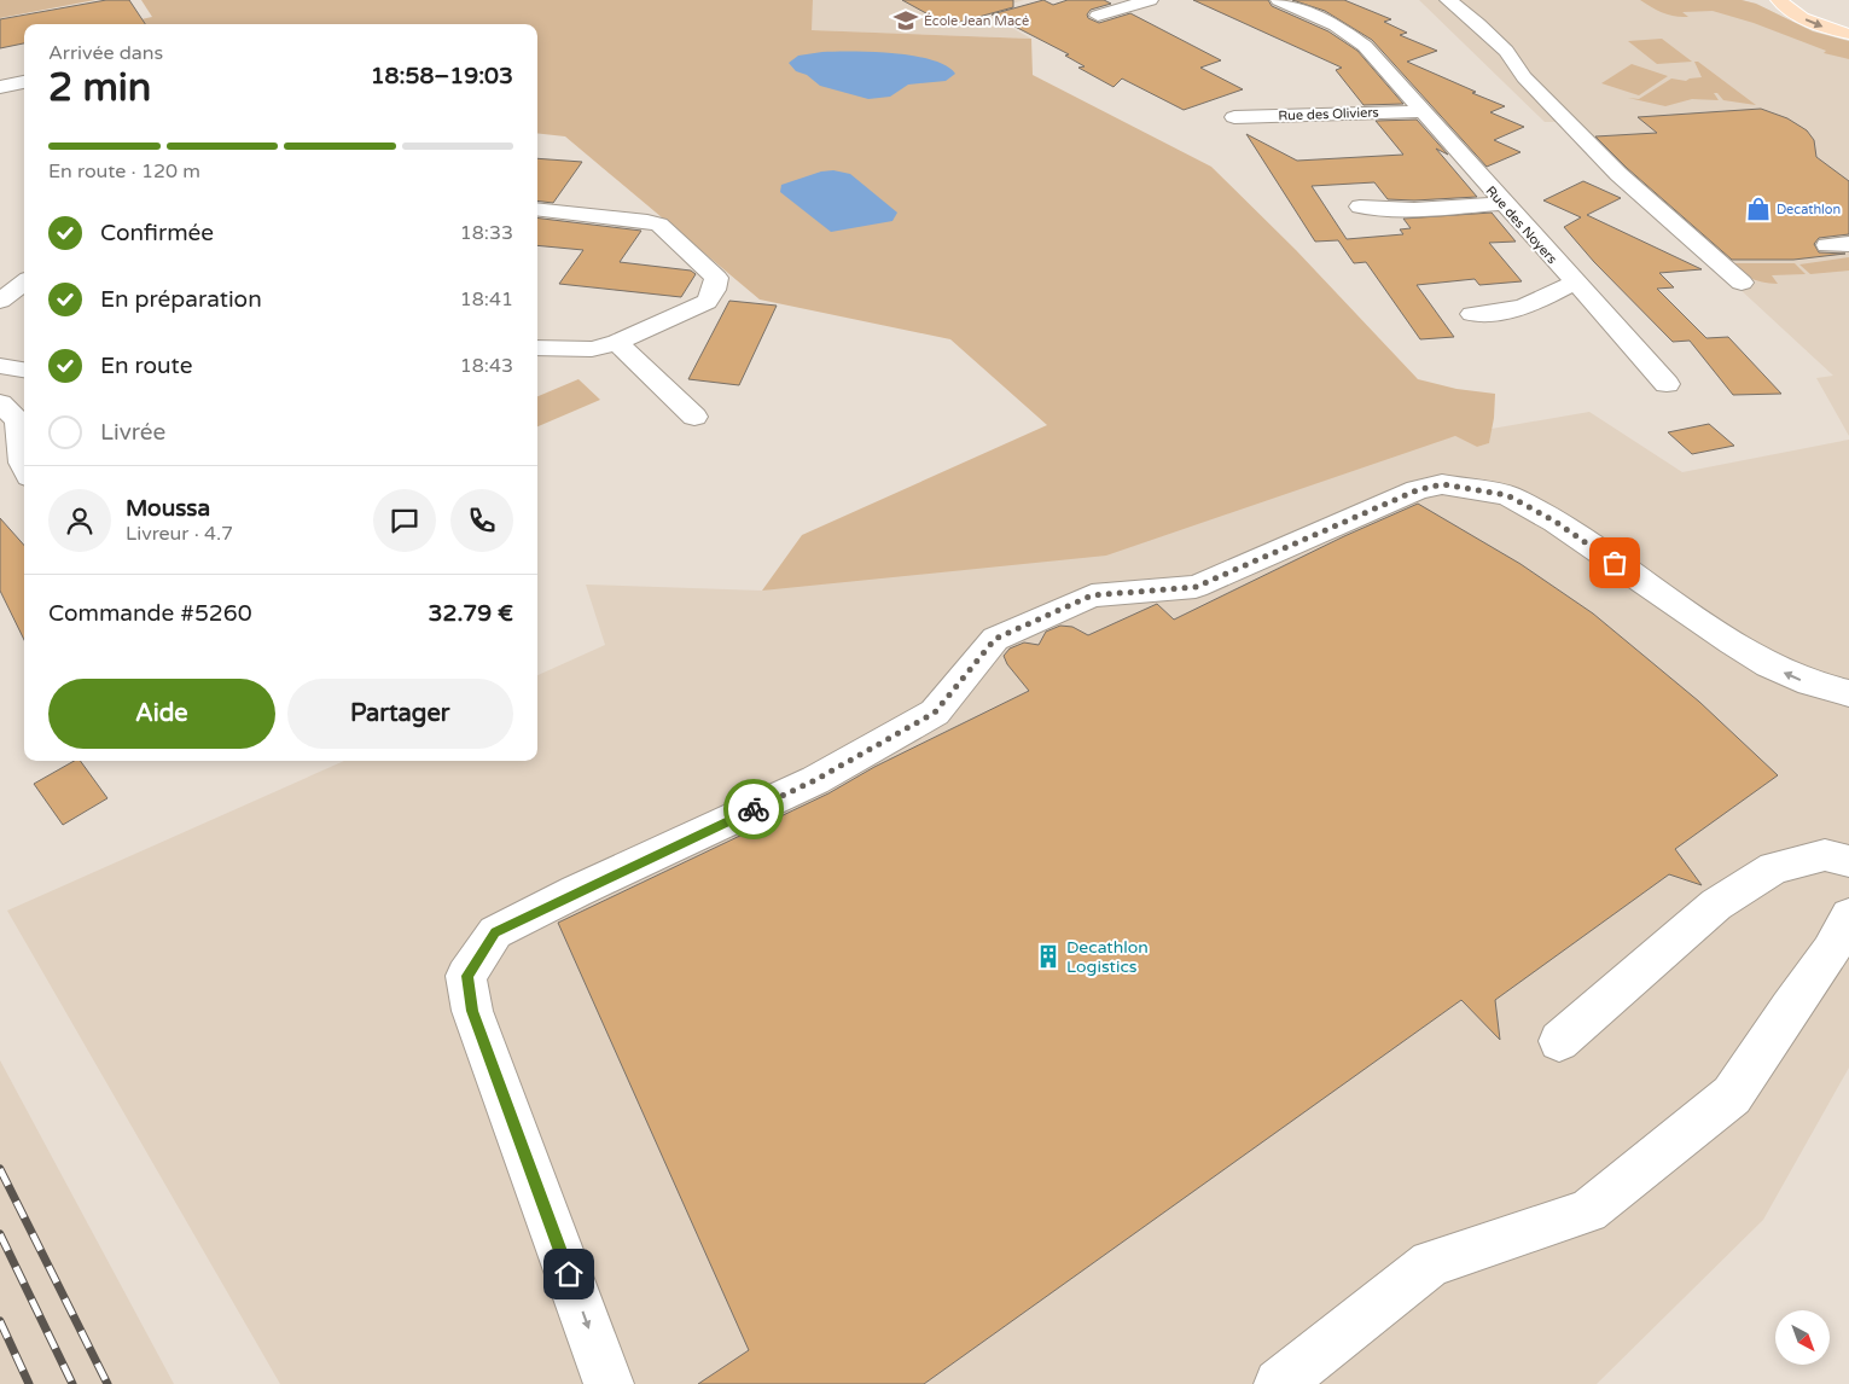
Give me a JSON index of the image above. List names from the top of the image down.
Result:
{
  "streets": {
    "street": ["Rue des Oliviers", "Rue des Noyers"]
  },
  "crossings": [
    ["Rue des Oliviers", "Rue des Noyers"]
  ],
  "places": {
    "school or university": ["École Jean Macé"],
    "shop": ["Decathlon"],
    "building": ["Decathlon Logistics"]
  },
  "north": "bottom right",
  "page": {
    "heading": ["2 min", "Arrivée dans", "18:58–19:03"],
    "panel": [
      "Moussa",
      "Livreur · 4.7",
      "Commande #5260",
      "32.79 €"
    ],
    "bar": "En route · 120 m",
    "list": [
      ["Confirmée", "18:33"],
      ["En préparation", "18:41"],
      ["En route", "18:43"],
      "Livrée"
    ],
    "buttons": ["Aide", "Partager"]
  }
}
